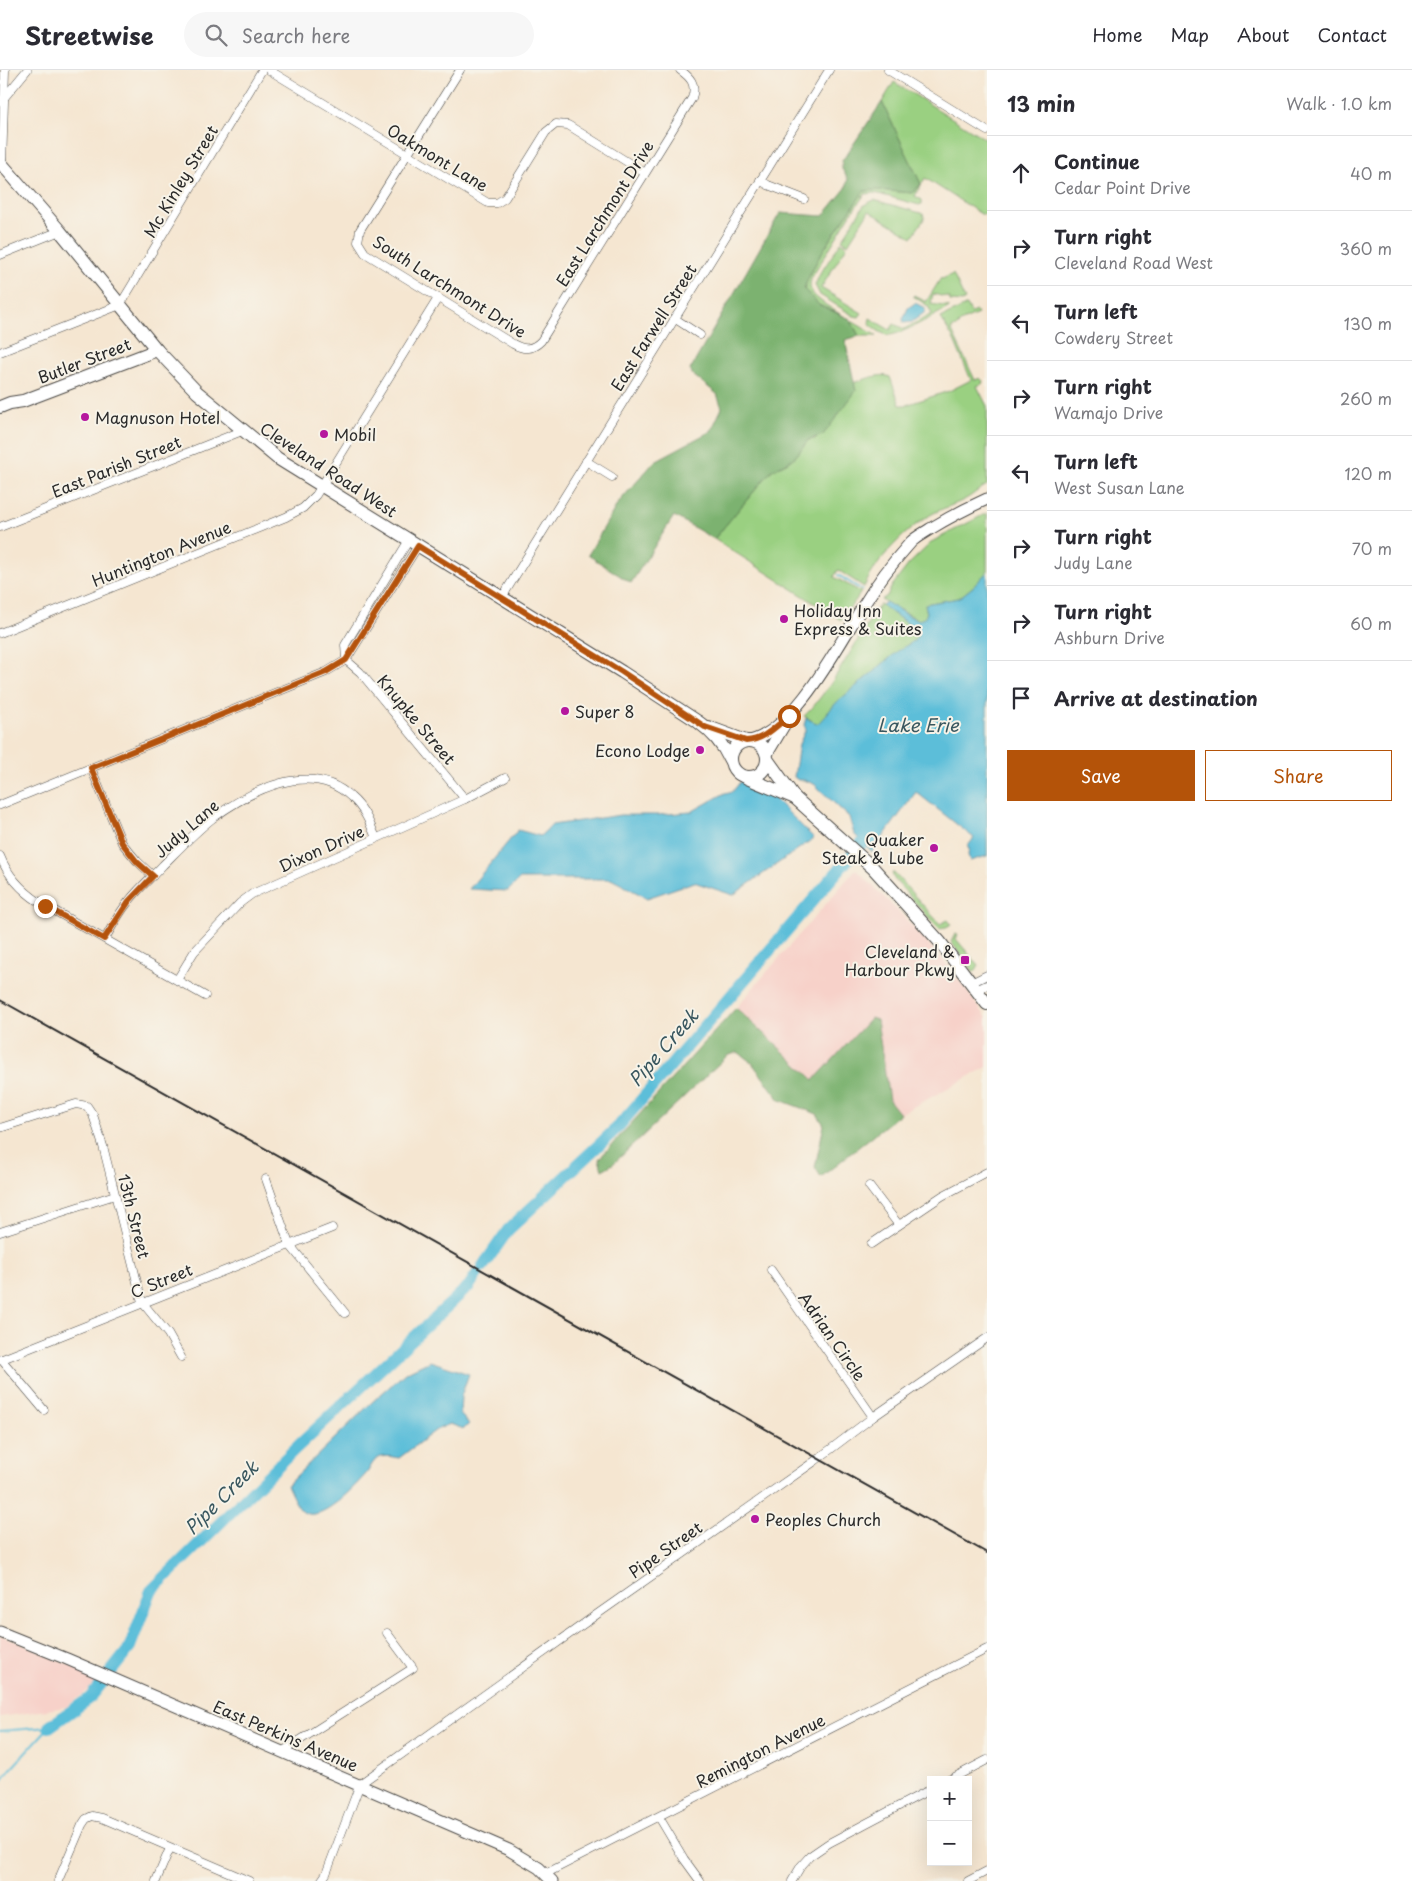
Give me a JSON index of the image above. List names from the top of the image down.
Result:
{
  "streets": {
    "main road": ["Butler Street", "Cleveland Road West", "East Perkins Avenue"],
    "street": [
      "Oakmont Lane",
      "Mc Kinley Street",
      "East Larchmont Drive",
      "South Larchmont Drive",
      "East Farwell Street",
      "East Parish Street",
      "Huntington Avenue",
      "Knupke Street",
      "Judy Lane",
      "Dixon Drive",
      "13th Street",
      "C Street",
      "Adrian Circle",
      "Pipe Street",
      "Remington Avenue"
    ]
  },
  "crossings": [
    ["Oakmont Lane", "East Larchmont Drive"],
    ["Oakmont Lane", "South Larchmont Drive"],
    ["Mc Kinley Street", "Cleveland Road West"],
    ["East Larchmont Drive", "South Larchmont Drive"],
    ["South Larchmont Drive", "Huntington Avenue"],
    ["East Farwell Street", "Cleveland Road West"],
    ["Butler Street", "Cleveland Road West"],
    ["East Parish Street", "Cleveland Road West"],
    ["Cleveland Road West", "Huntington Avenue"],
    ["Knupke Street", "Dixon Drive"],
    ["Judy Lane", "Dixon Drive"],
    ["13th Street", "C Street"],
    ["Adrian Circle", "Pipe Street"],
    ["Pipe Street", "East Perkins Avenue"],
    ["East Perkins Avenue", "Remington Avenue"]
  ],
  "water": ["Lake Erie", "Pipe Creek"],
  "places": {
    "other": [
      "Magnuson Hotel",
      "Mobil",
      "Holiday Inn Express & Suites",
      "Super 8",
      "Econo Lodge",
      "Quaker Steak & Lube",
      "Peoples Church"
    ],
    "transit": ["Cleveland & Harbour Pkwy"]
  },
  "page": {
    "header": "Streetwise",
    "search": "Search here",
    "nav": [
      "Home",
      "Map",
      "About",
      "Contact"
    ],
    "heading": ["13 min", "Walk · 1.0 km"],
    "list": [
      ["Continue", "Cedar Point Drive", "40 m"],
      ["Turn right", "Cleveland Road West", "360 m"],
      ["Turn left", "Cowdery Street", "130 m"],
      ["Turn right", "Wamajo Drive", "260 m"],
      ["Turn left", "West Susan Lane", "120 m"],
      ["Turn right", "Judy Lane", "70 m"],
      ["Turn right", "Ashburn Drive", "60 m"],
      "Arrive at destination"
    ],
    "buttons": ["Save", "Share"],
    "map_buttons": ["+", "−"]
  }
}
